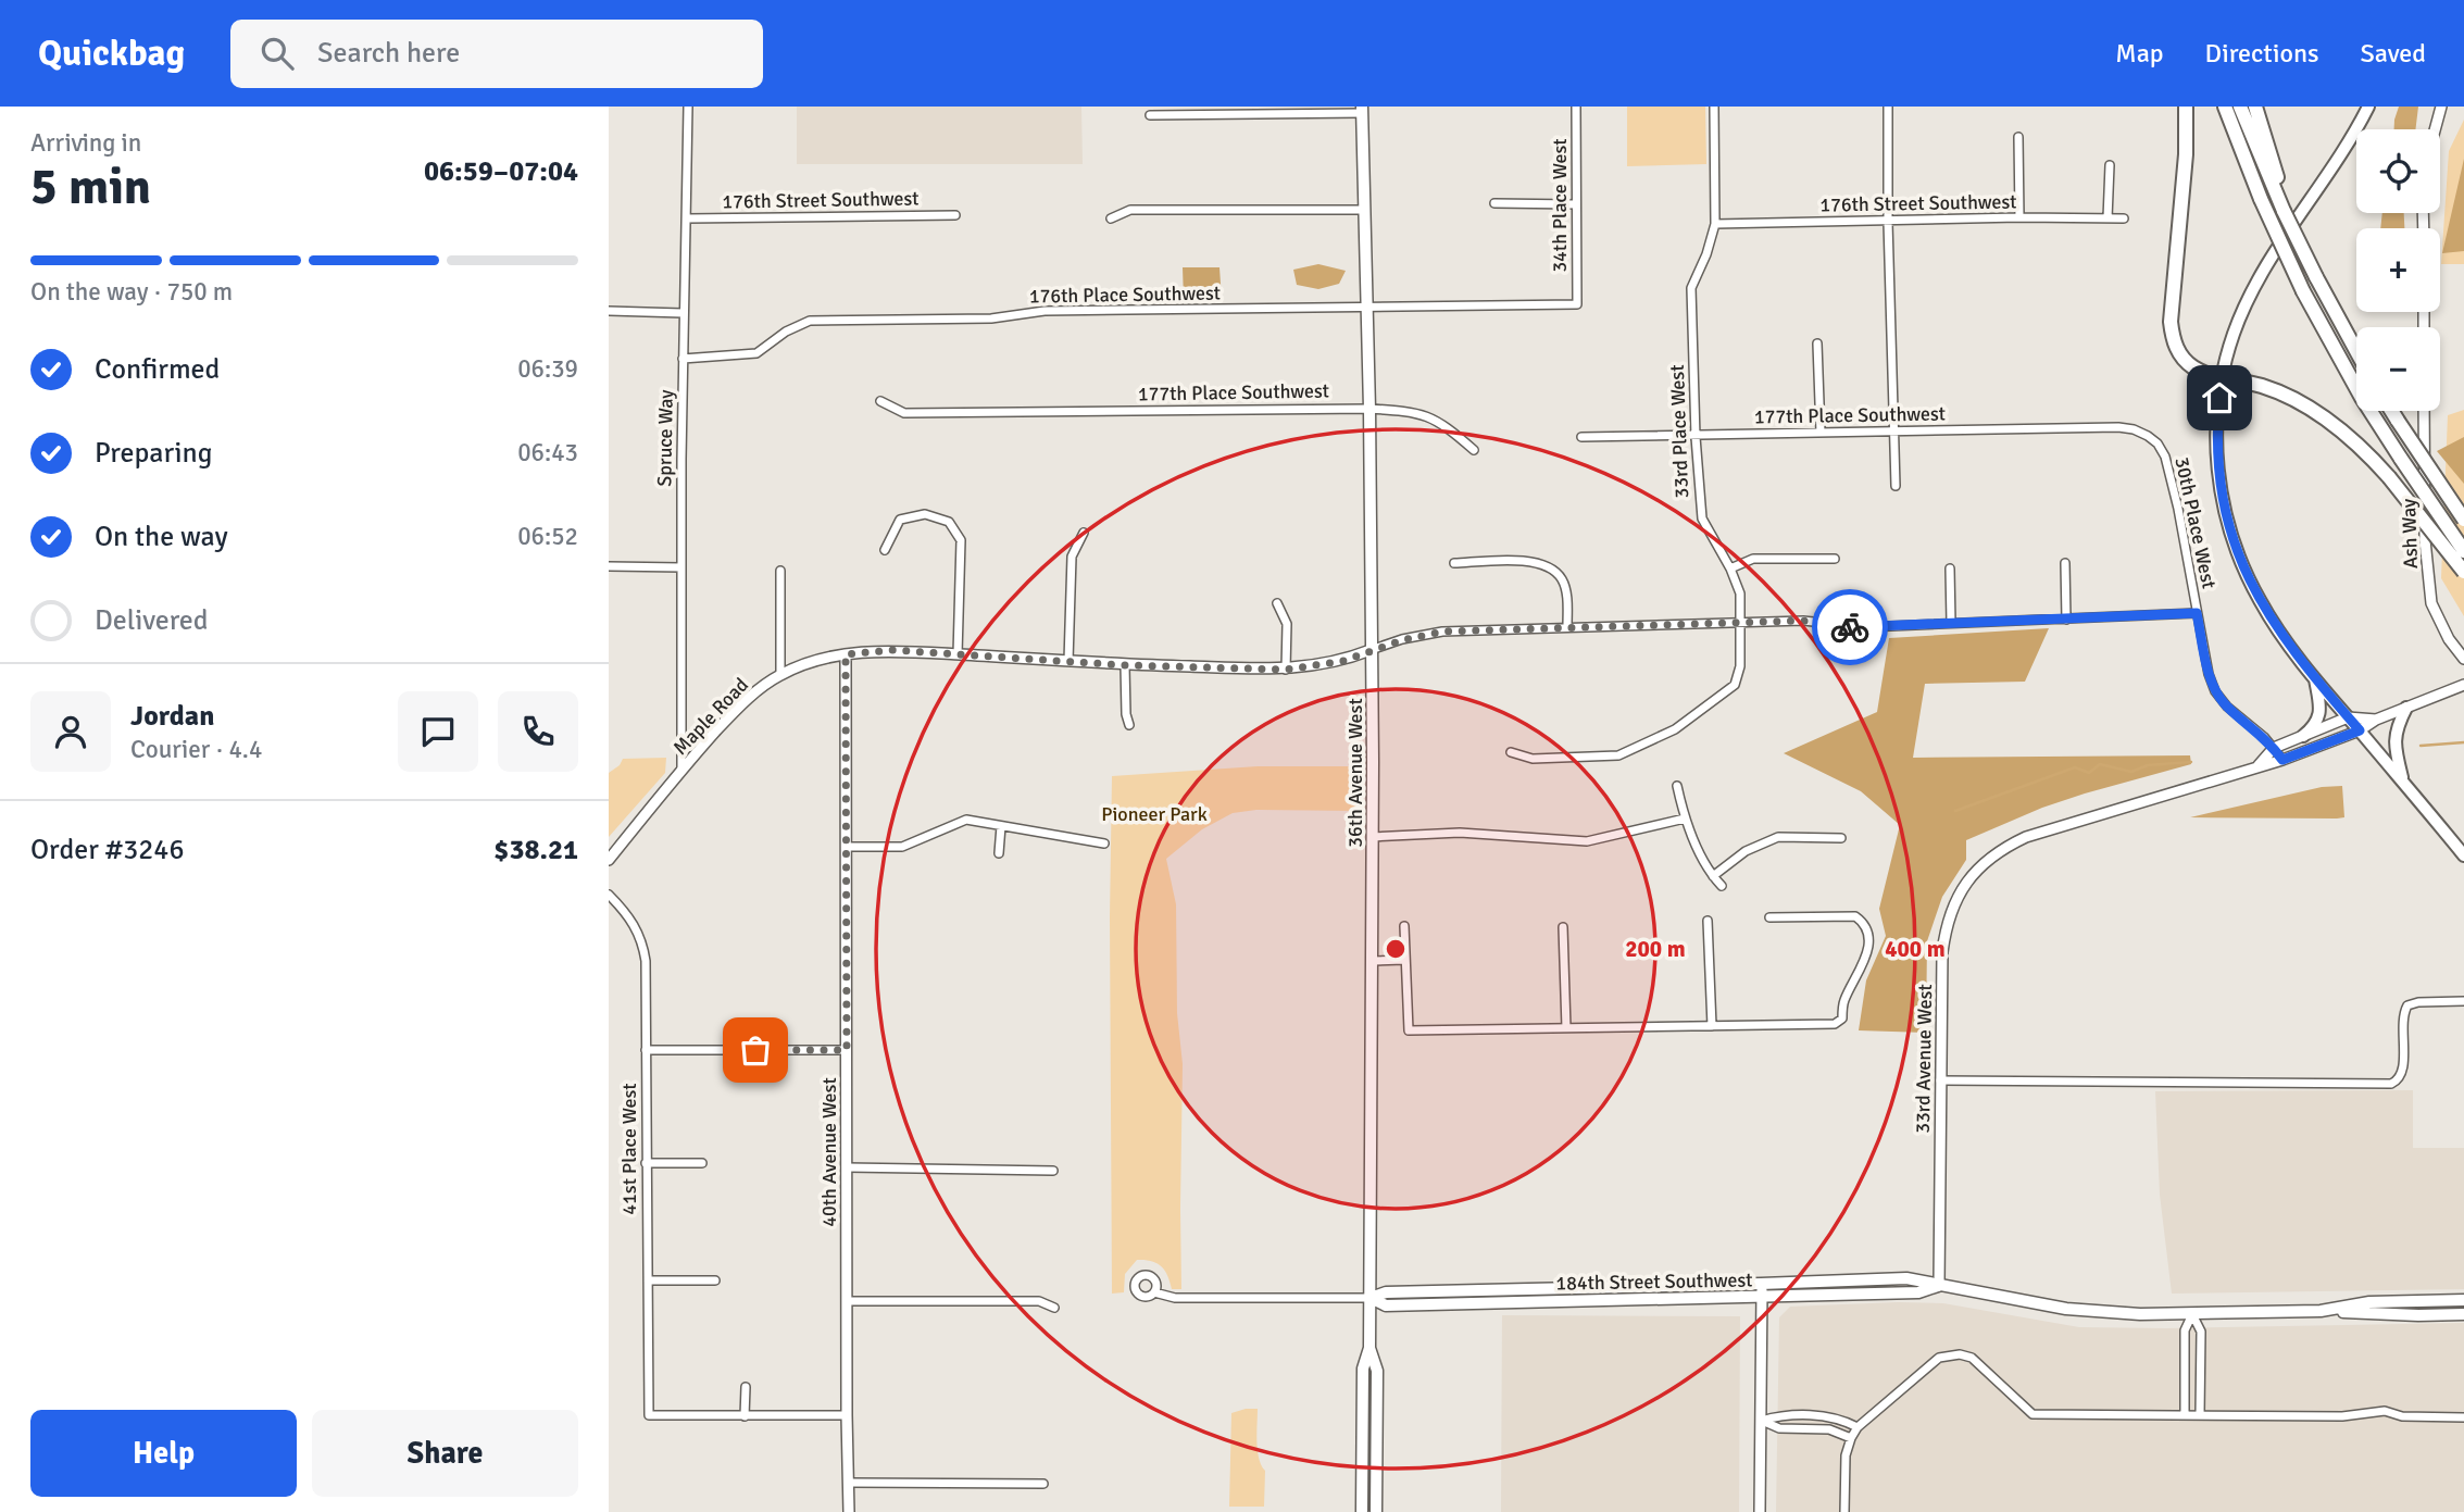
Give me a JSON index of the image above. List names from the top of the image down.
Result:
{
  "streets": {
    "main road": ["36th Avenue West", "184th Street Southwest"],
    "street": [
      "176th Street Southwest",
      "34th Place West",
      "176th Place Southwest",
      "177th Place Southwest",
      "33rd Place West",
      "Spruce Way",
      "30th Place West",
      "Ash Way",
      "Maple Road",
      "33rd Avenue West",
      "41st Place West",
      "40th Avenue West"
    ]
  },
  "crossings": [
    ["176th Street Southwest", "33rd Place West"],
    ["176th Street Southwest", "Spruce Way"],
    ["34th Place West", "176th Place Southwest"],
    ["176th Place Southwest", "Spruce Way"],
    ["176th Place Southwest", "36th Avenue West"],
    ["177th Place Southwest", "33rd Place West"],
    ["177th Place Southwest", "30th Place West"],
    ["177th Place Southwest", "36th Avenue West"],
    ["Spruce Way", "Maple Road"],
    ["30th Place West", "33rd Avenue West"],
    ["Maple Road", "36th Avenue West"],
    ["Maple Road", "40th Avenue West"],
    ["36th Avenue West", "184th Street Southwest"],
    ["33rd Avenue West", "184th Street Southwest"]
  ],
  "parks": ["Pioneer Park"],
  "page": {
    "header": "Quickbag",
    "search": "Search here",
    "nav": ["Map", "Directions", "Saved"],
    "heading": ["5 min", "Arriving in", "06:59–07:04"],
    "panel": [
      "Jordan",
      "Courier · 4.4",
      "Order #3246",
      "$38.21"
    ],
    "map_buttons": ["+", "−"],
    "bar": "On the way · 750 m",
    "list": [
      ["Confirmed", "06:39"],
      ["Preparing", "06:43"],
      ["On the way", "06:52"],
      "Delivered"
    ],
    "buttons": ["Help", "Share"]
  },
  "rings": ["200 m", "400 m"]
}
